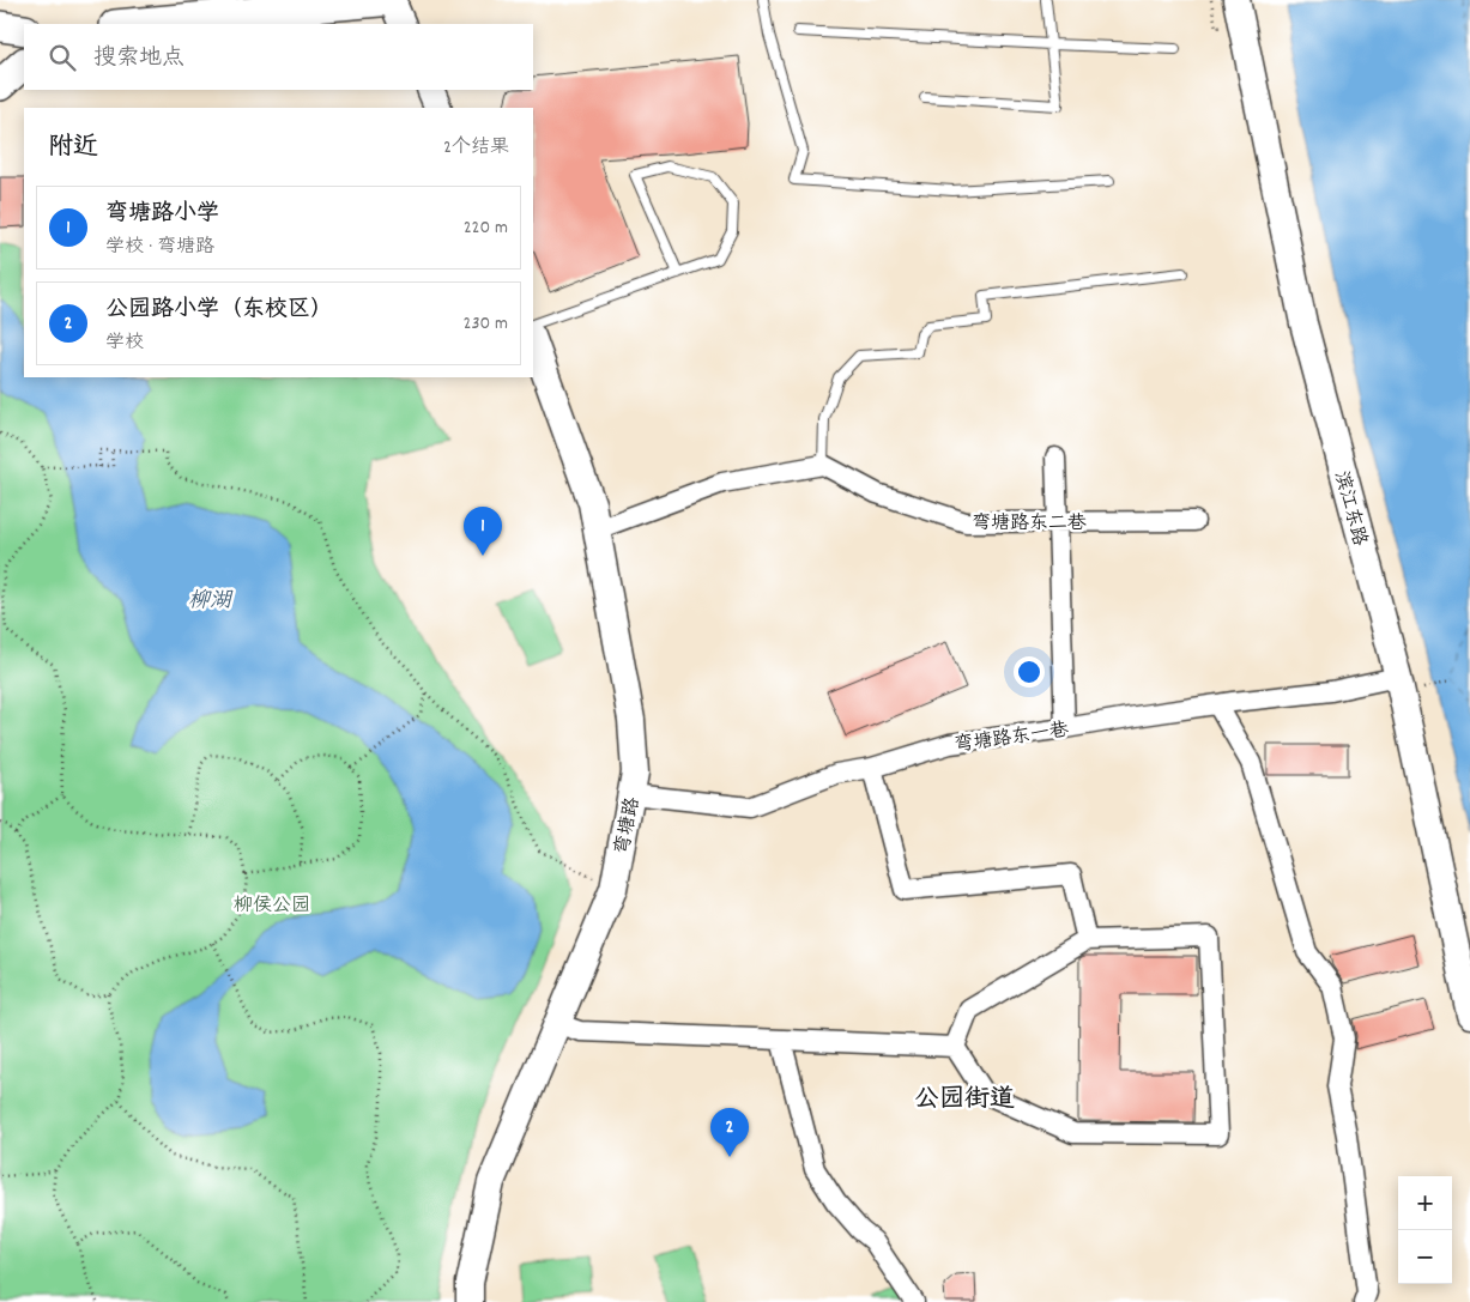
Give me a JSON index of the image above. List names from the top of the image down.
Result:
{
  "streets": {
    "street": [
      "滨江东路",
      "弯塘路东二巷",
      "弯塘路东一巷",
      "弯塘路"
    ]
  },
  "crossings": [
    ["滨江东路", "弯塘路东一巷"],
    ["弯塘路东一巷", "弯塘路"]
  ],
  "districts": ["公园街道"],
  "water": ["柳湖"],
  "parks": ["柳侯公园"],
  "page": {
    "search": "搜索地点",
    "heading": ["附近", "2个结果"],
    "list": [
      {
        "mark": "1",
        "name": "弯塘路小学",
        "note": "学校 · 弯塘路",
        "value": "220 m"
      },
      {
        "mark": "2",
        "name": "公园路小学（东校区）",
        "note": "学校",
        "value": "230 m"
      }
    ],
    "pins": ["1", "2"],
    "map_buttons": ["+", "−"]
  }
}
